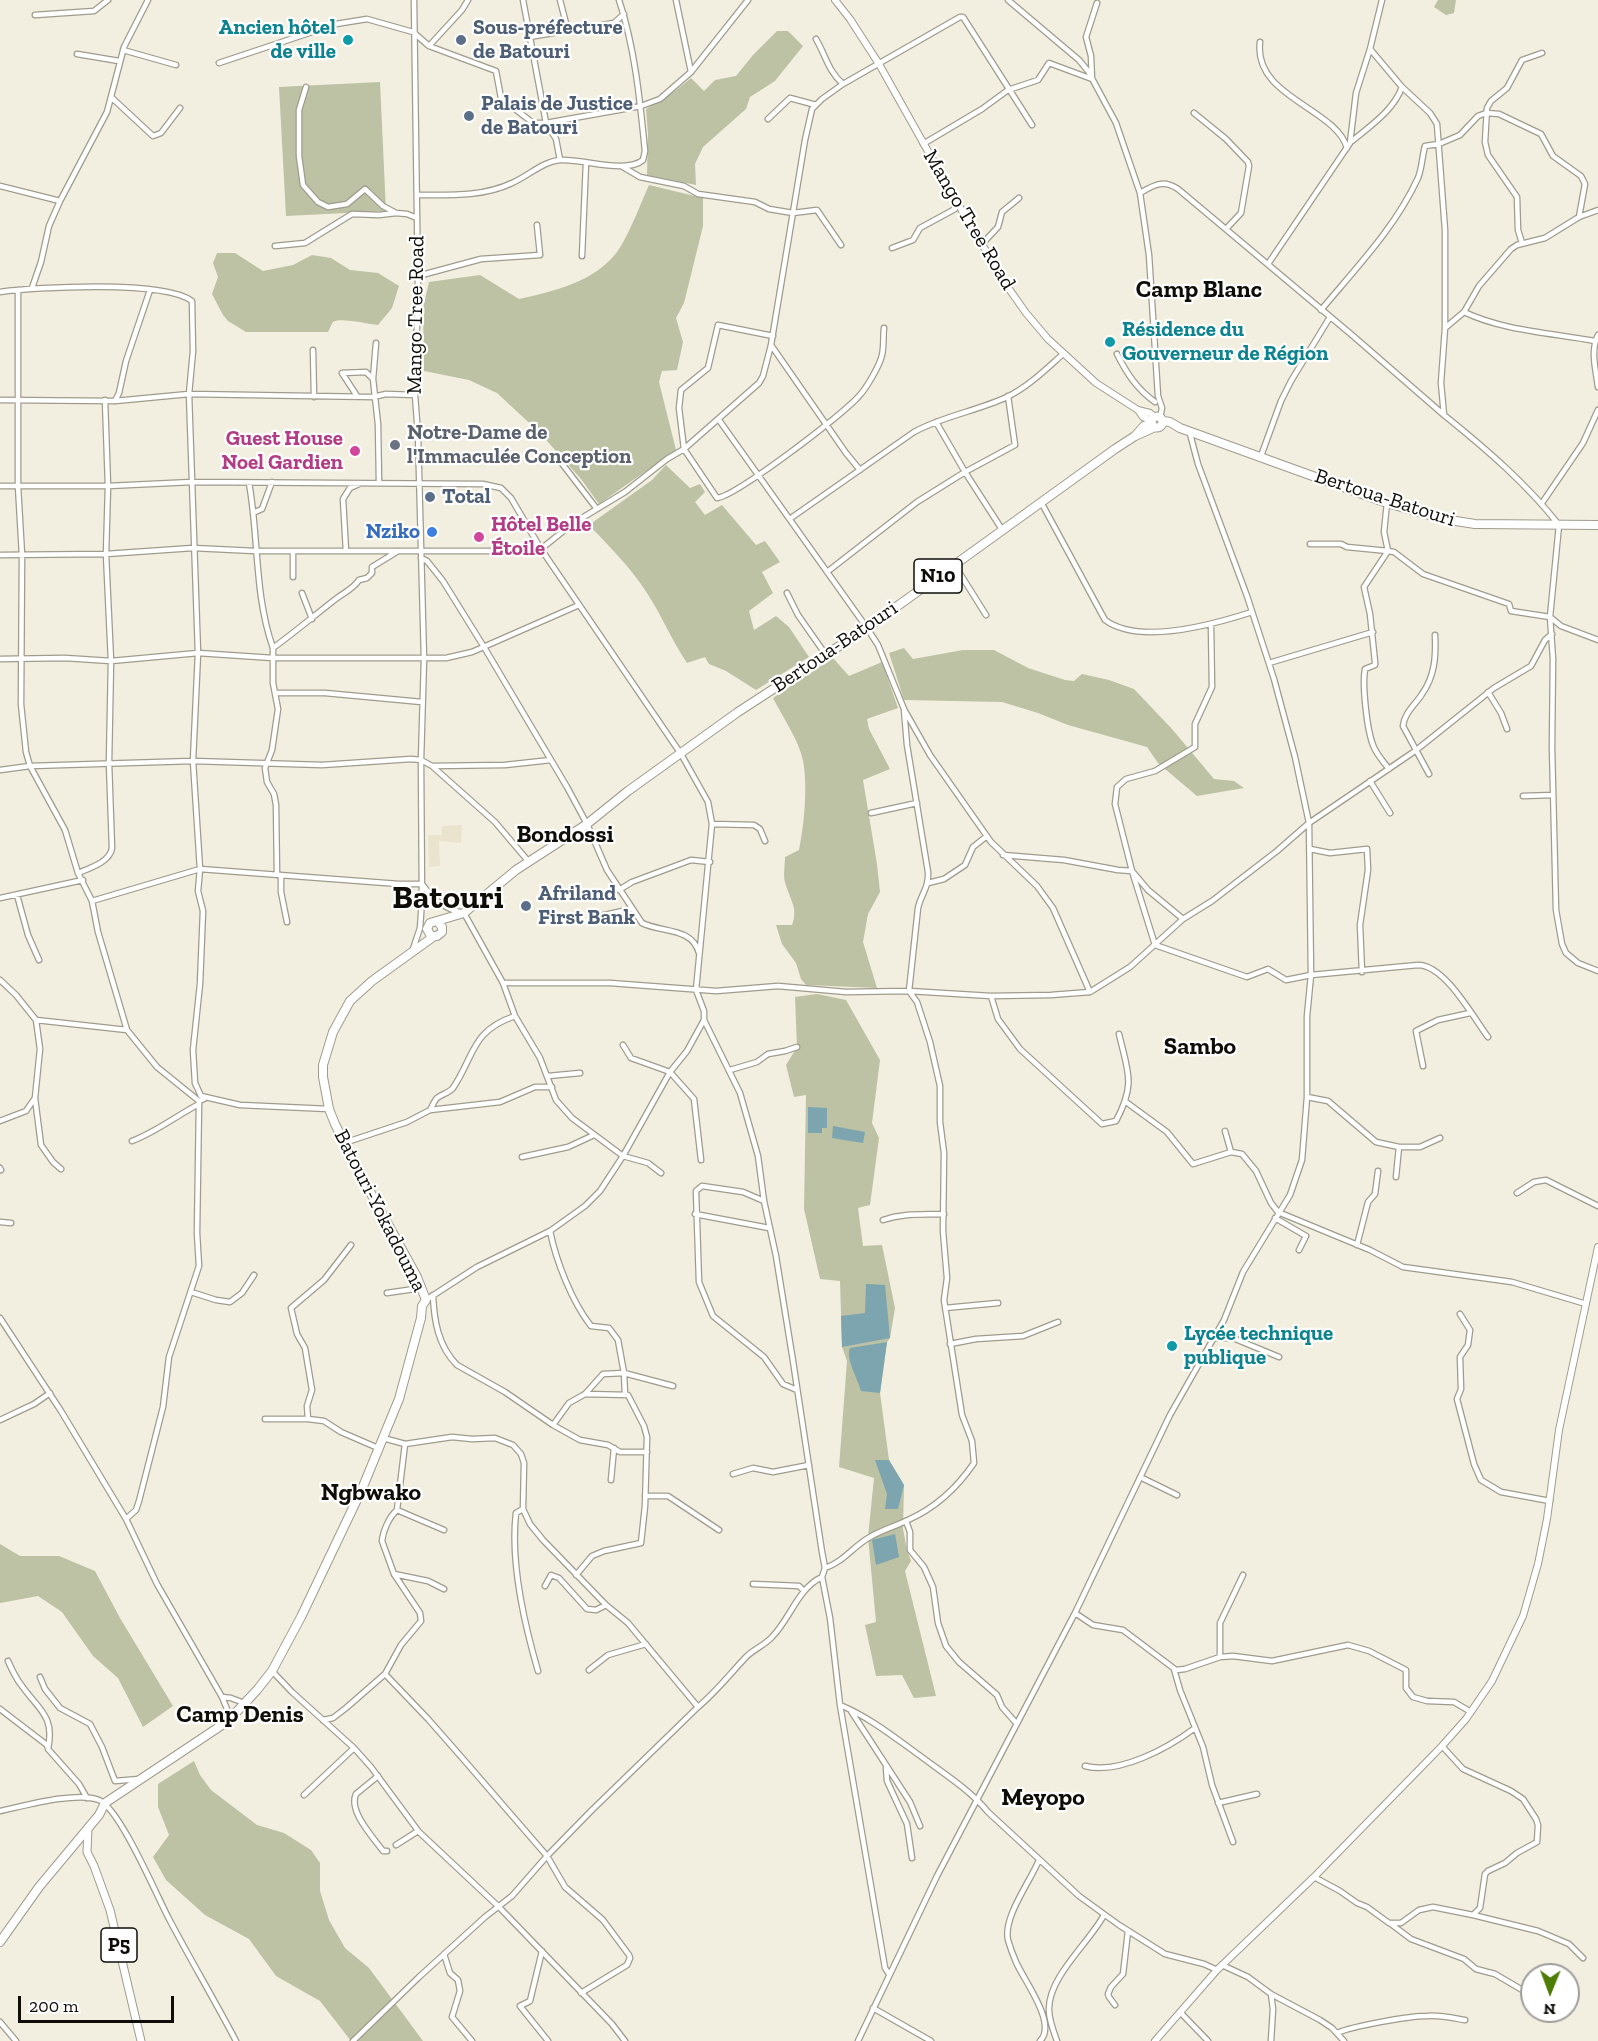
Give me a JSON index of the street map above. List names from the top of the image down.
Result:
{
  "streets": {
    "highway": ["Bertoua-Batouri", "N10", "Batouri-Yokadouma"],
    "main road": ["P5"],
    "street": ["Mango Tree Road"]
  },
  "crossings": [
    ["Mango Tree Road", "Bertoua-Batouri"],
    ["Mango Tree Road", "Batouri-Yokadouma"],
    ["Bertoua-Batouri", "N10"],
    ["N10", "Batouri-Yokadouma"],
    ["Batouri-Yokadouma", "P5"]
  ],
  "districts": [
    "Camp Blanc",
    "Bondossi",
    "Batouri",
    "Sambo",
    "Ngbwako",
    "Camp Denis",
    "Meyopo"
  ],
  "places": [
    "Ancien hôtel de ville",
    "Sous-préfecture de Batouri",
    "Palais de Justice de Batouri",
    "Résidence du Gouverneur de Région",
    "Notre-Dame de l'Immaculée Conception",
    "Guest House Noel Gardien",
    "Total",
    "Nziko",
    "Hôtel Belle Étoile",
    "Afriland First Bank",
    "Lycée technique publique"
  ],
  "scale_bar": "200 m",
  "north": "bottom"
}
